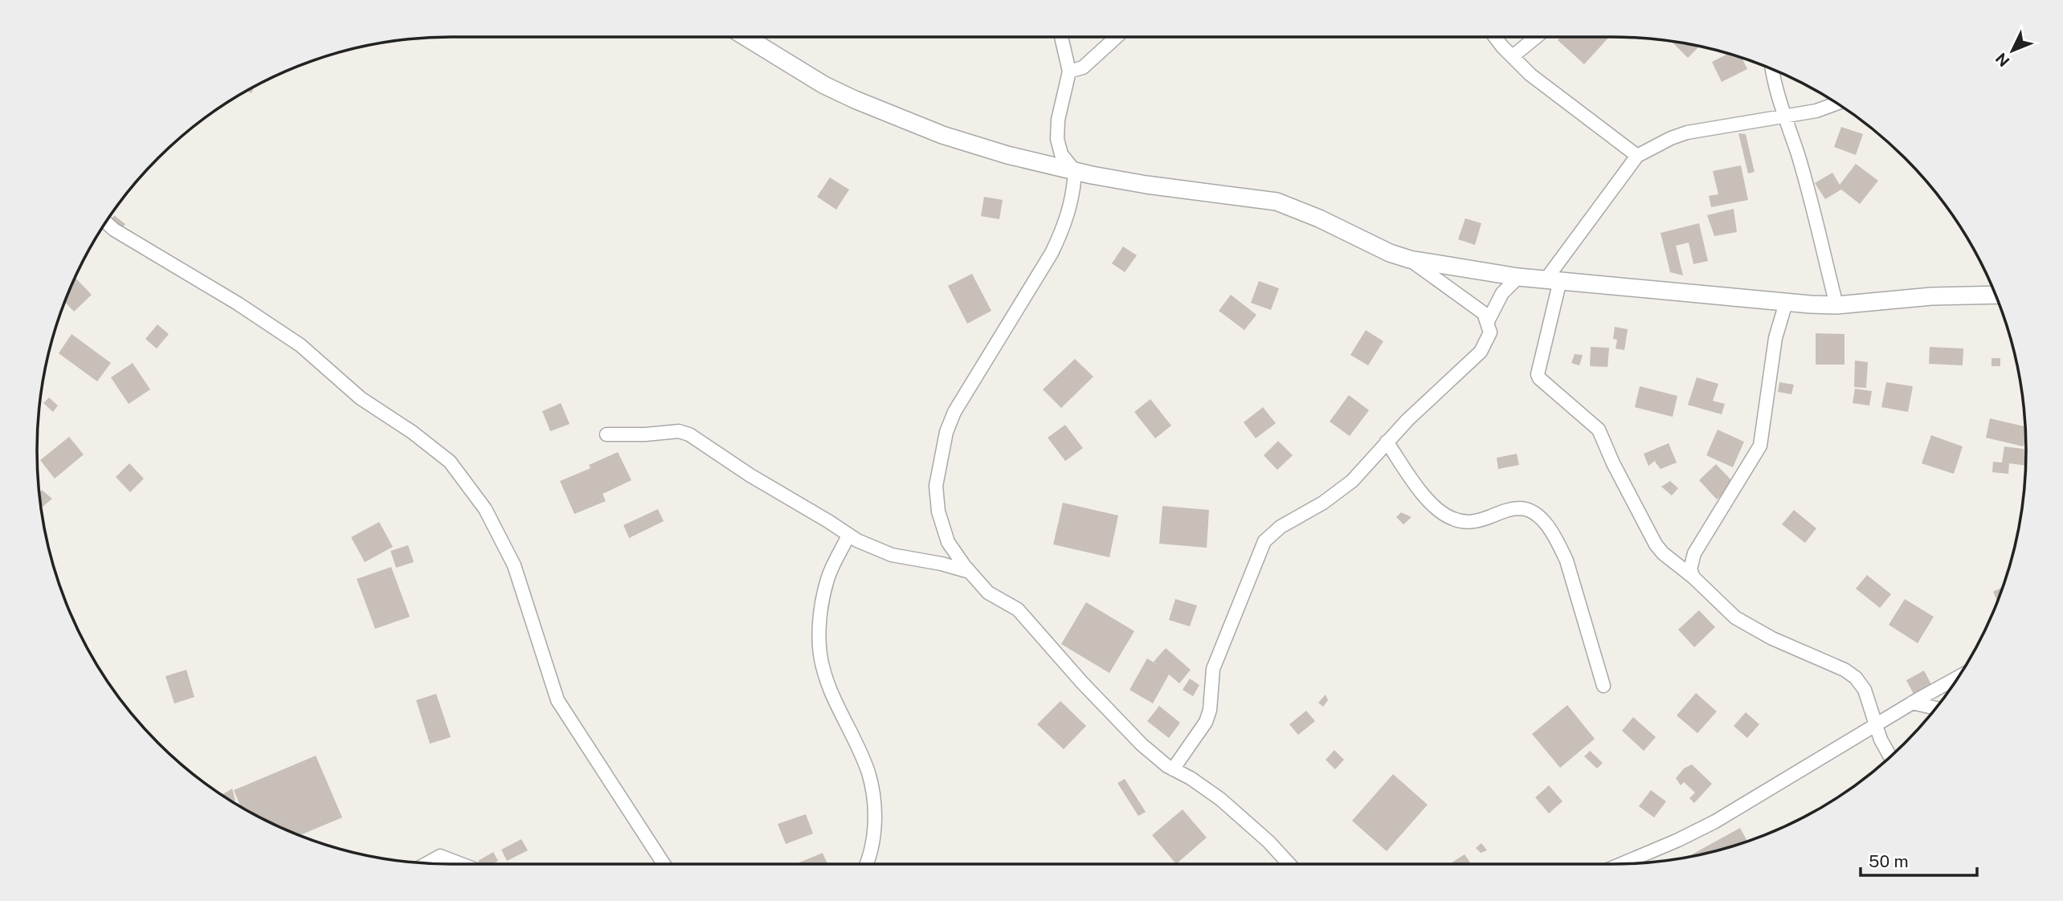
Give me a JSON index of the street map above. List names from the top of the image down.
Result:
{
  "scale_bar": "50 m",
  "north": "bottom left"
}
